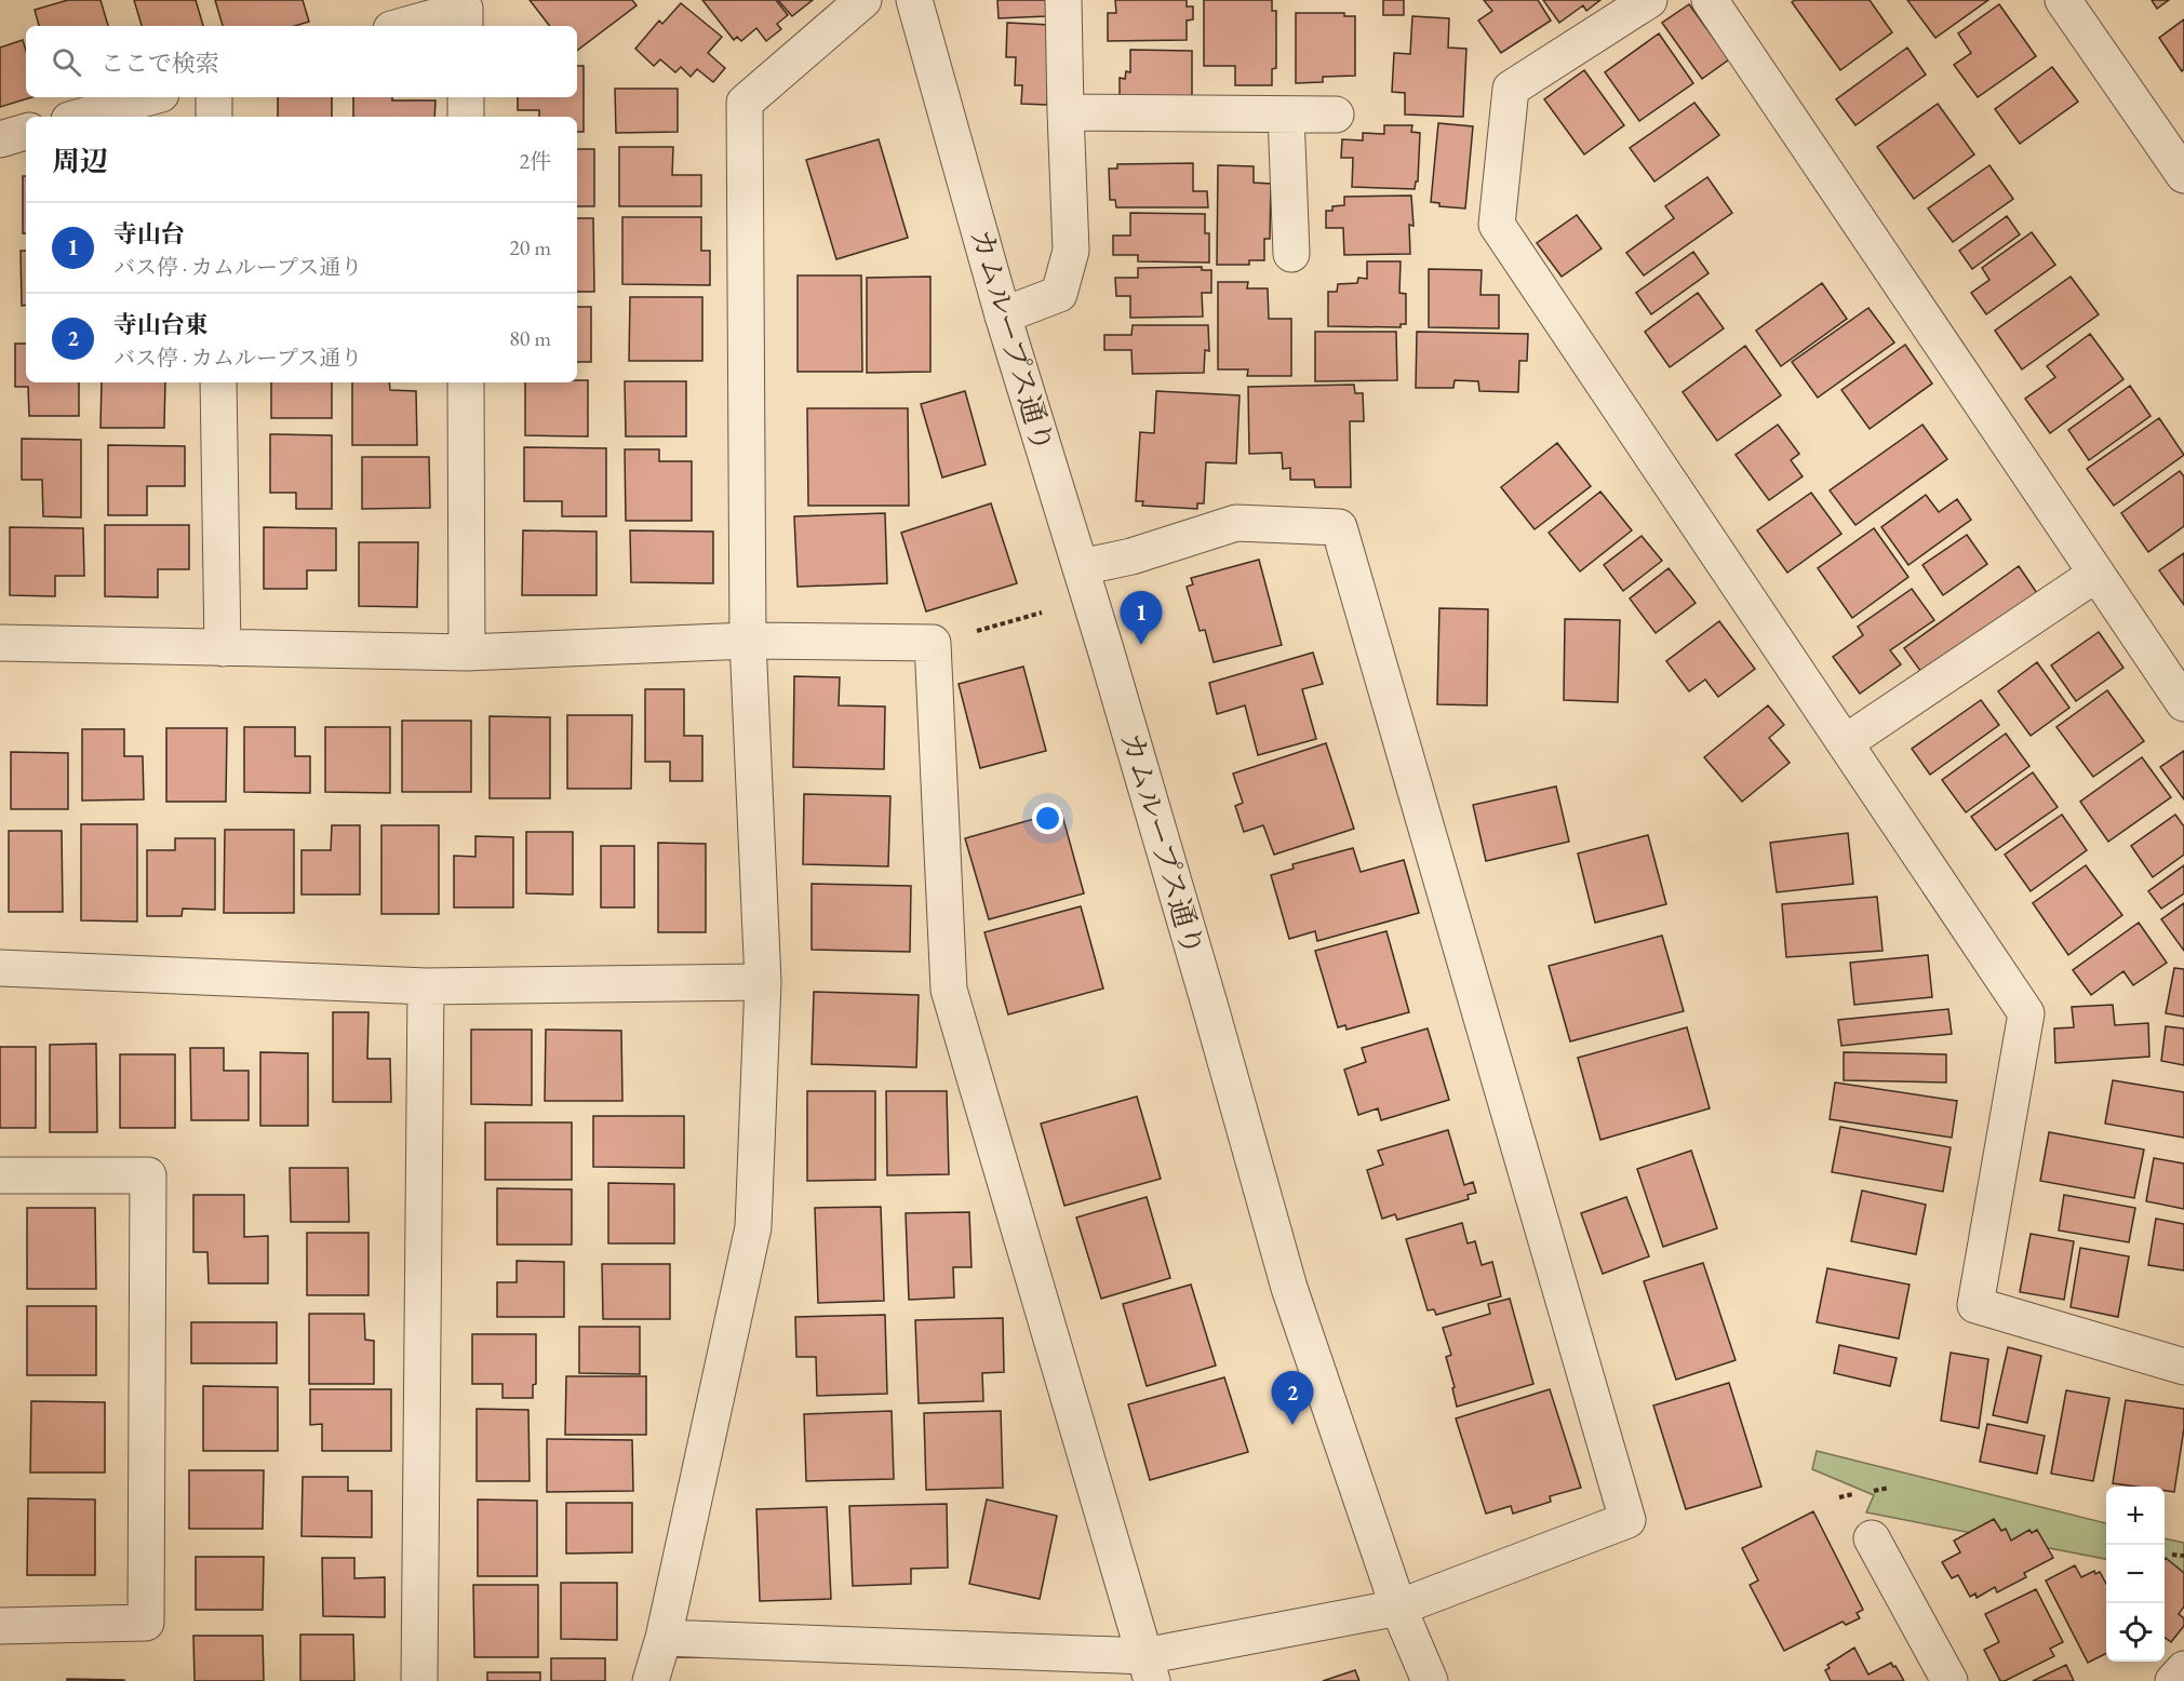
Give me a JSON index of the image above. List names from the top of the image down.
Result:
{
  "streets": {
    "street": ["カムループス通り"]
  },
  "page": {
    "search": "ここで検索",
    "heading": ["周辺", "2件"],
    "list": [
      {
        "mark": "1",
        "name": "寺山台",
        "note": "バス停 · カムループス通り",
        "value": "20 m"
      },
      {
        "mark": "2",
        "name": "寺山台東",
        "note": "バス停 · カムループス通り",
        "value": "80 m"
      }
    ],
    "pins": ["1", "2"],
    "map_buttons": ["+", "−"]
  }
}
